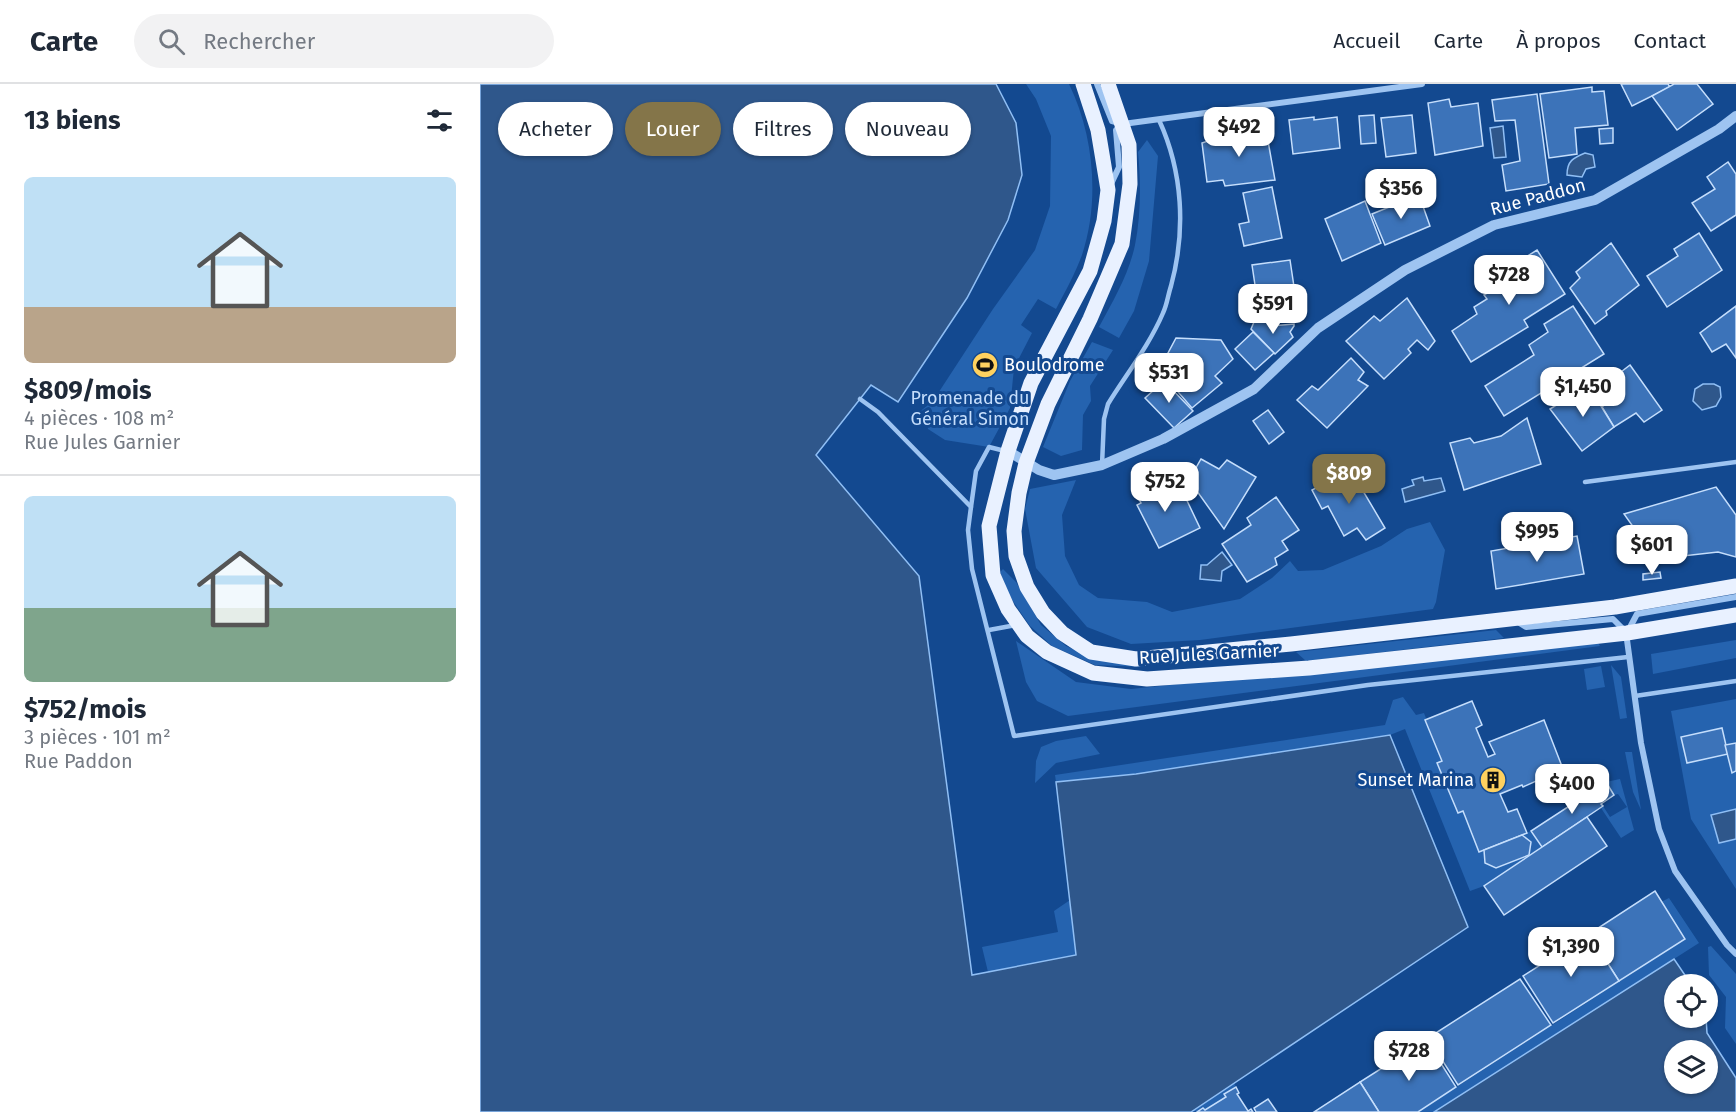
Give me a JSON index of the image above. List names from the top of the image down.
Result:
{
  "streets": {
    "main road": ["Rue Jules Garnier"],
    "street": ["Rue Paddon"]
  },
  "crossings": [
    ["Rue Paddon", "Rue Jules Garnier"]
  ],
  "parks": ["Promenade du Général Simon"],
  "places": {
    "sports": ["Boulodrome"],
    "building": ["Sunset Marina"]
  },
  "page": {
    "header": "Carte",
    "search": "Rechercher",
    "nav": [
      "Accueil",
      "Carte",
      "À propos",
      "Contact"
    ],
    "heading": "13 biens",
    "chip": [
      "Acheter",
      "Louer",
      "Filtres",
      "Nouveau"
    ],
    "price": [
      "$492",
      "$356",
      "$728",
      "$591",
      "$531",
      "$1,450",
      "$809",
      "$752",
      "$995",
      "$601",
      "$400",
      "$1,390",
      "$728"
    ],
    "list": [
      {
        "name": "$809/mois",
        "note": "4 pièces · 108 m² · Rue Jules Garnier"
      },
      {
        "name": "$752/mois",
        "note": "3 pièces · 101 m² · Rue Paddon"
      }
    ]
  }
}
